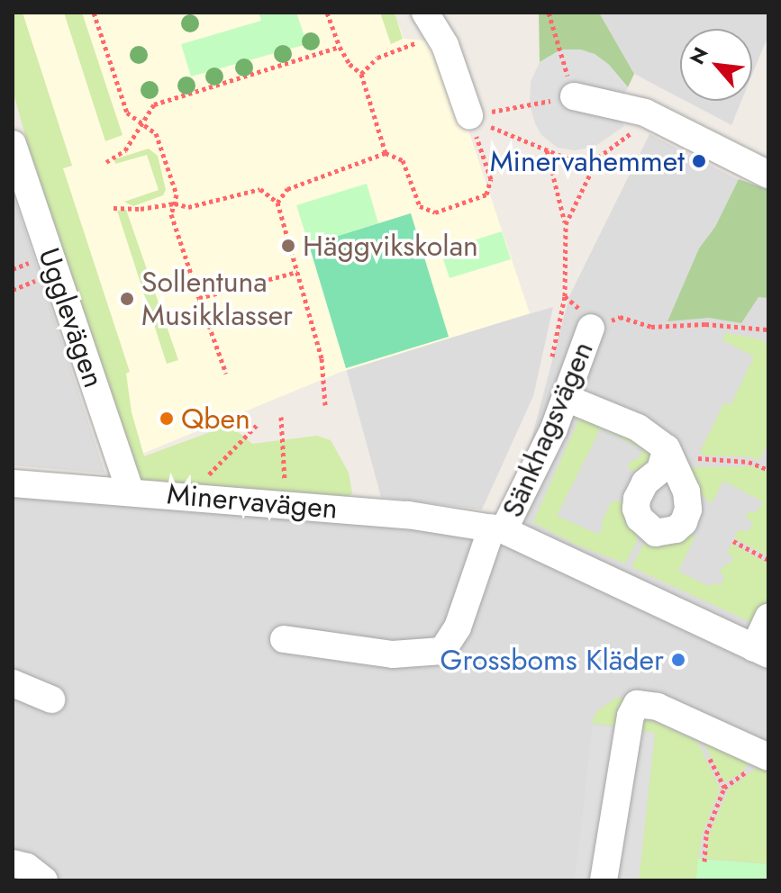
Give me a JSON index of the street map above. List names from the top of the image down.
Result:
{
  "streets": {
    "street": ["Ugglevägen", "Sänkhagsvägen", "Minervavägen"]
  },
  "crossings": [
    ["Ugglevägen", "Minervavägen"],
    ["Sänkhagsvägen", "Minervavägen"]
  ],
  "places": [
    "Minervahemmet",
    "Häggvikskolan",
    "Sollentuna Musikklasser",
    "Qben",
    "Grossboms Kläder"
  ],
  "north": "top left"
}
